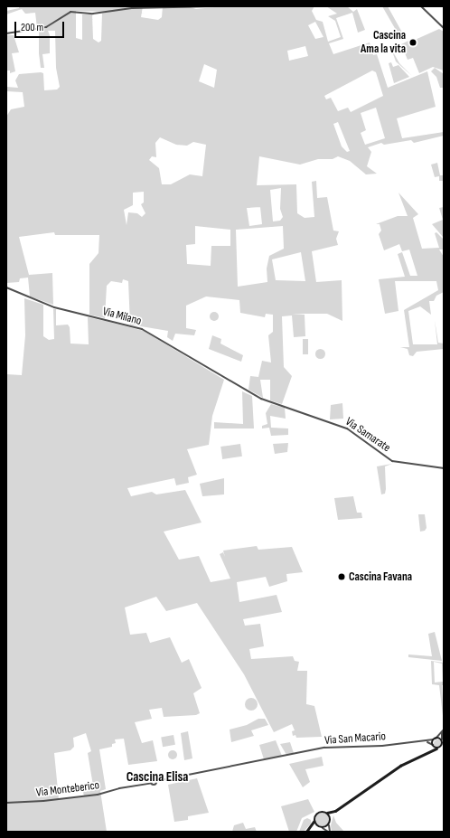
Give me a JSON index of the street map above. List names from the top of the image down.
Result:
{
  "streets": {
    "street": [
      "Via Milano",
      "Via Samarate",
      "Via San Macario",
      "Via Monteberico"
    ]
  },
  "crossings": [
    ["Via Milano", "Via Samarate"],
    ["Via San Macario", "Via Monteberico"]
  ],
  "districts": ["Cascina Elisa"],
  "places": ["Cascina Ama la vita", "Cascina Favana"],
  "scale_bar": "200 m"
}
